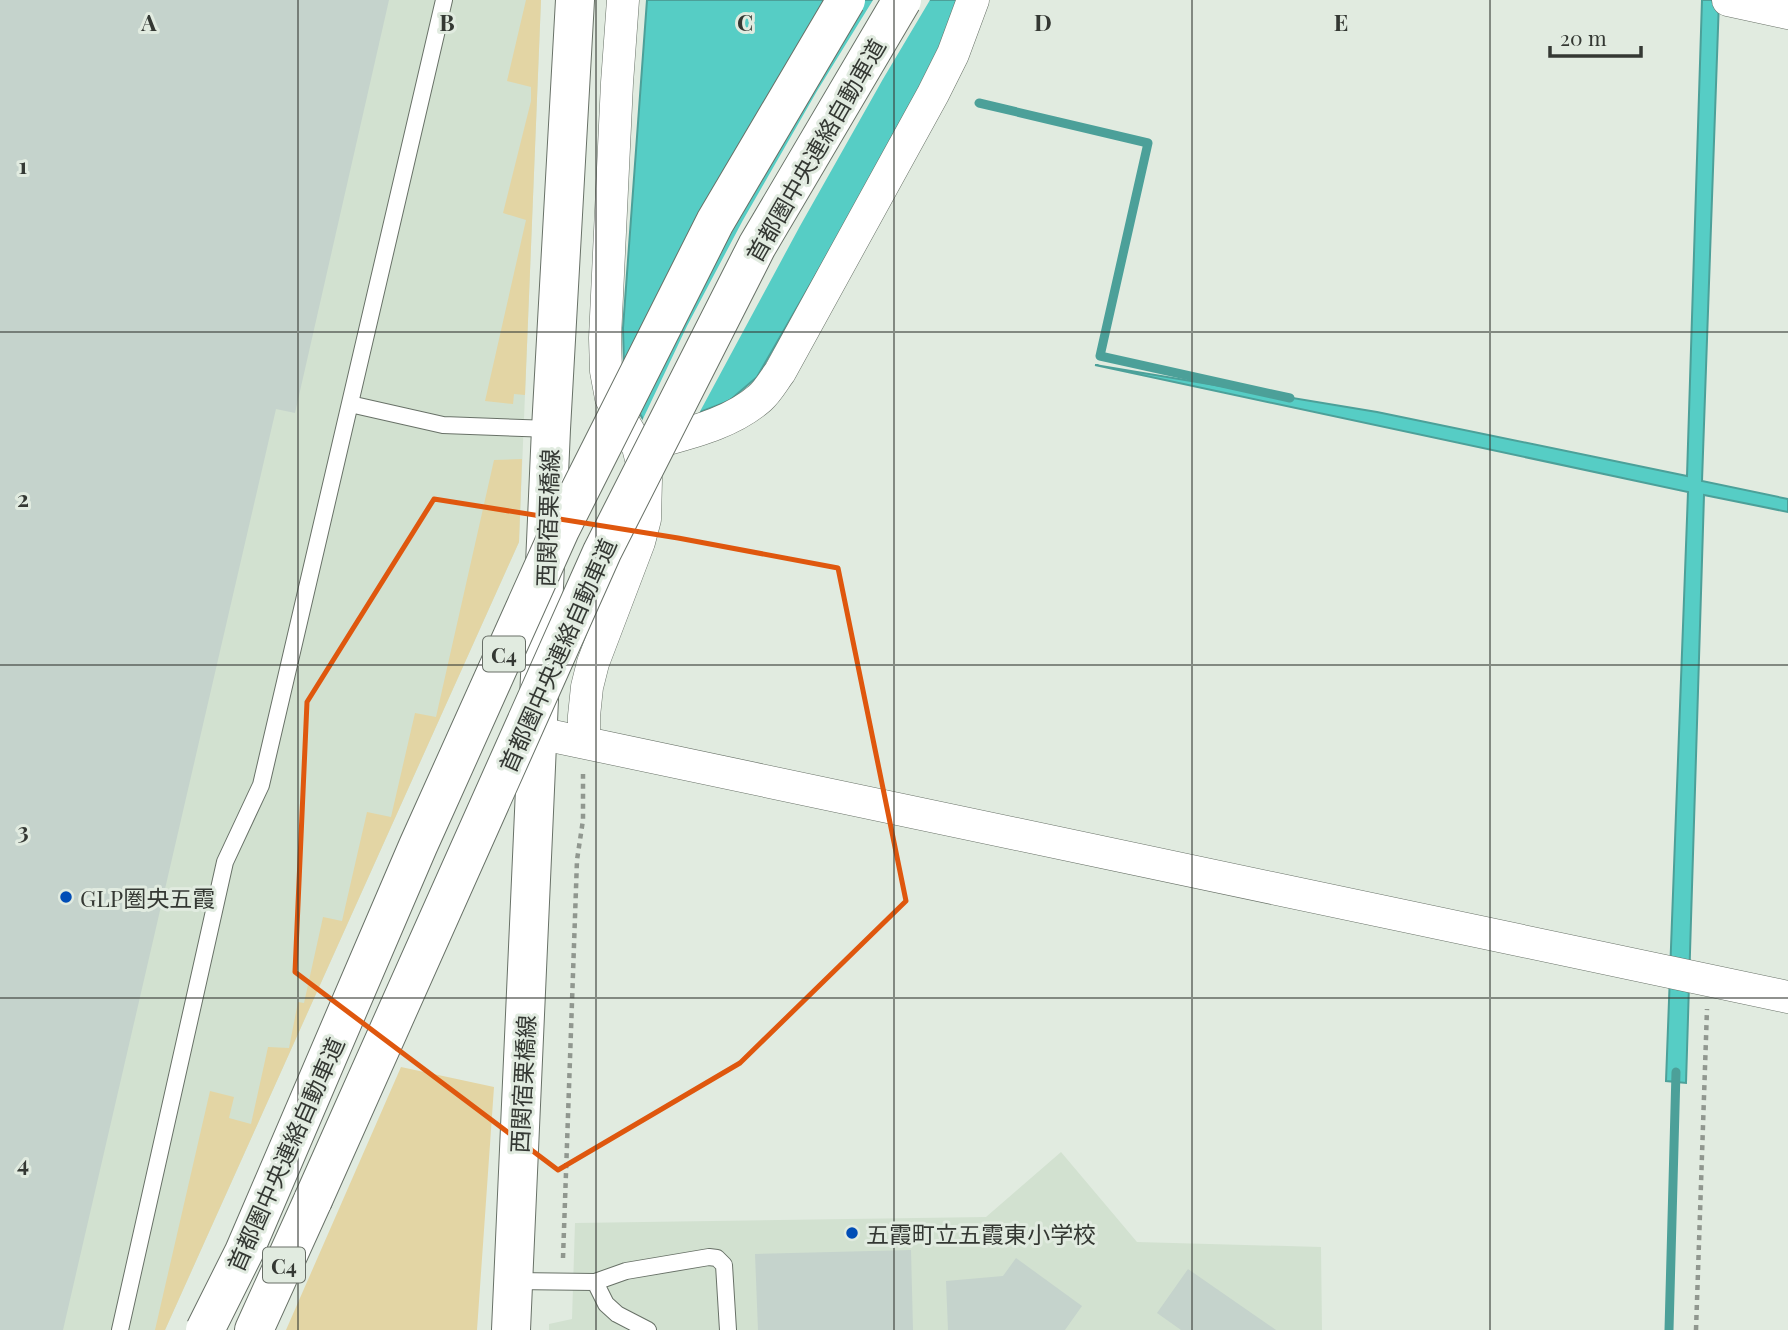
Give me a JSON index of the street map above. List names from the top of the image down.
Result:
{
  "streets": {
    "main road": ["首都圏中央連絡自動車道", "西関宿栗橋線", "C4"]
  },
  "crossings": [
    ["首都圏中央連絡自動車道", "西関宿栗橋線"]
  ],
  "places": ["GLP圏央五霞", "五霞町立五霞東小学校"],
  "scale_bar": "20 m",
  "grid": {
    "columns": [
      "A",
      "B",
      "C",
      "D",
      "E"
    ],
    "rows": [
      "1",
      "2",
      "3",
      "4"
    ]
  }
}
